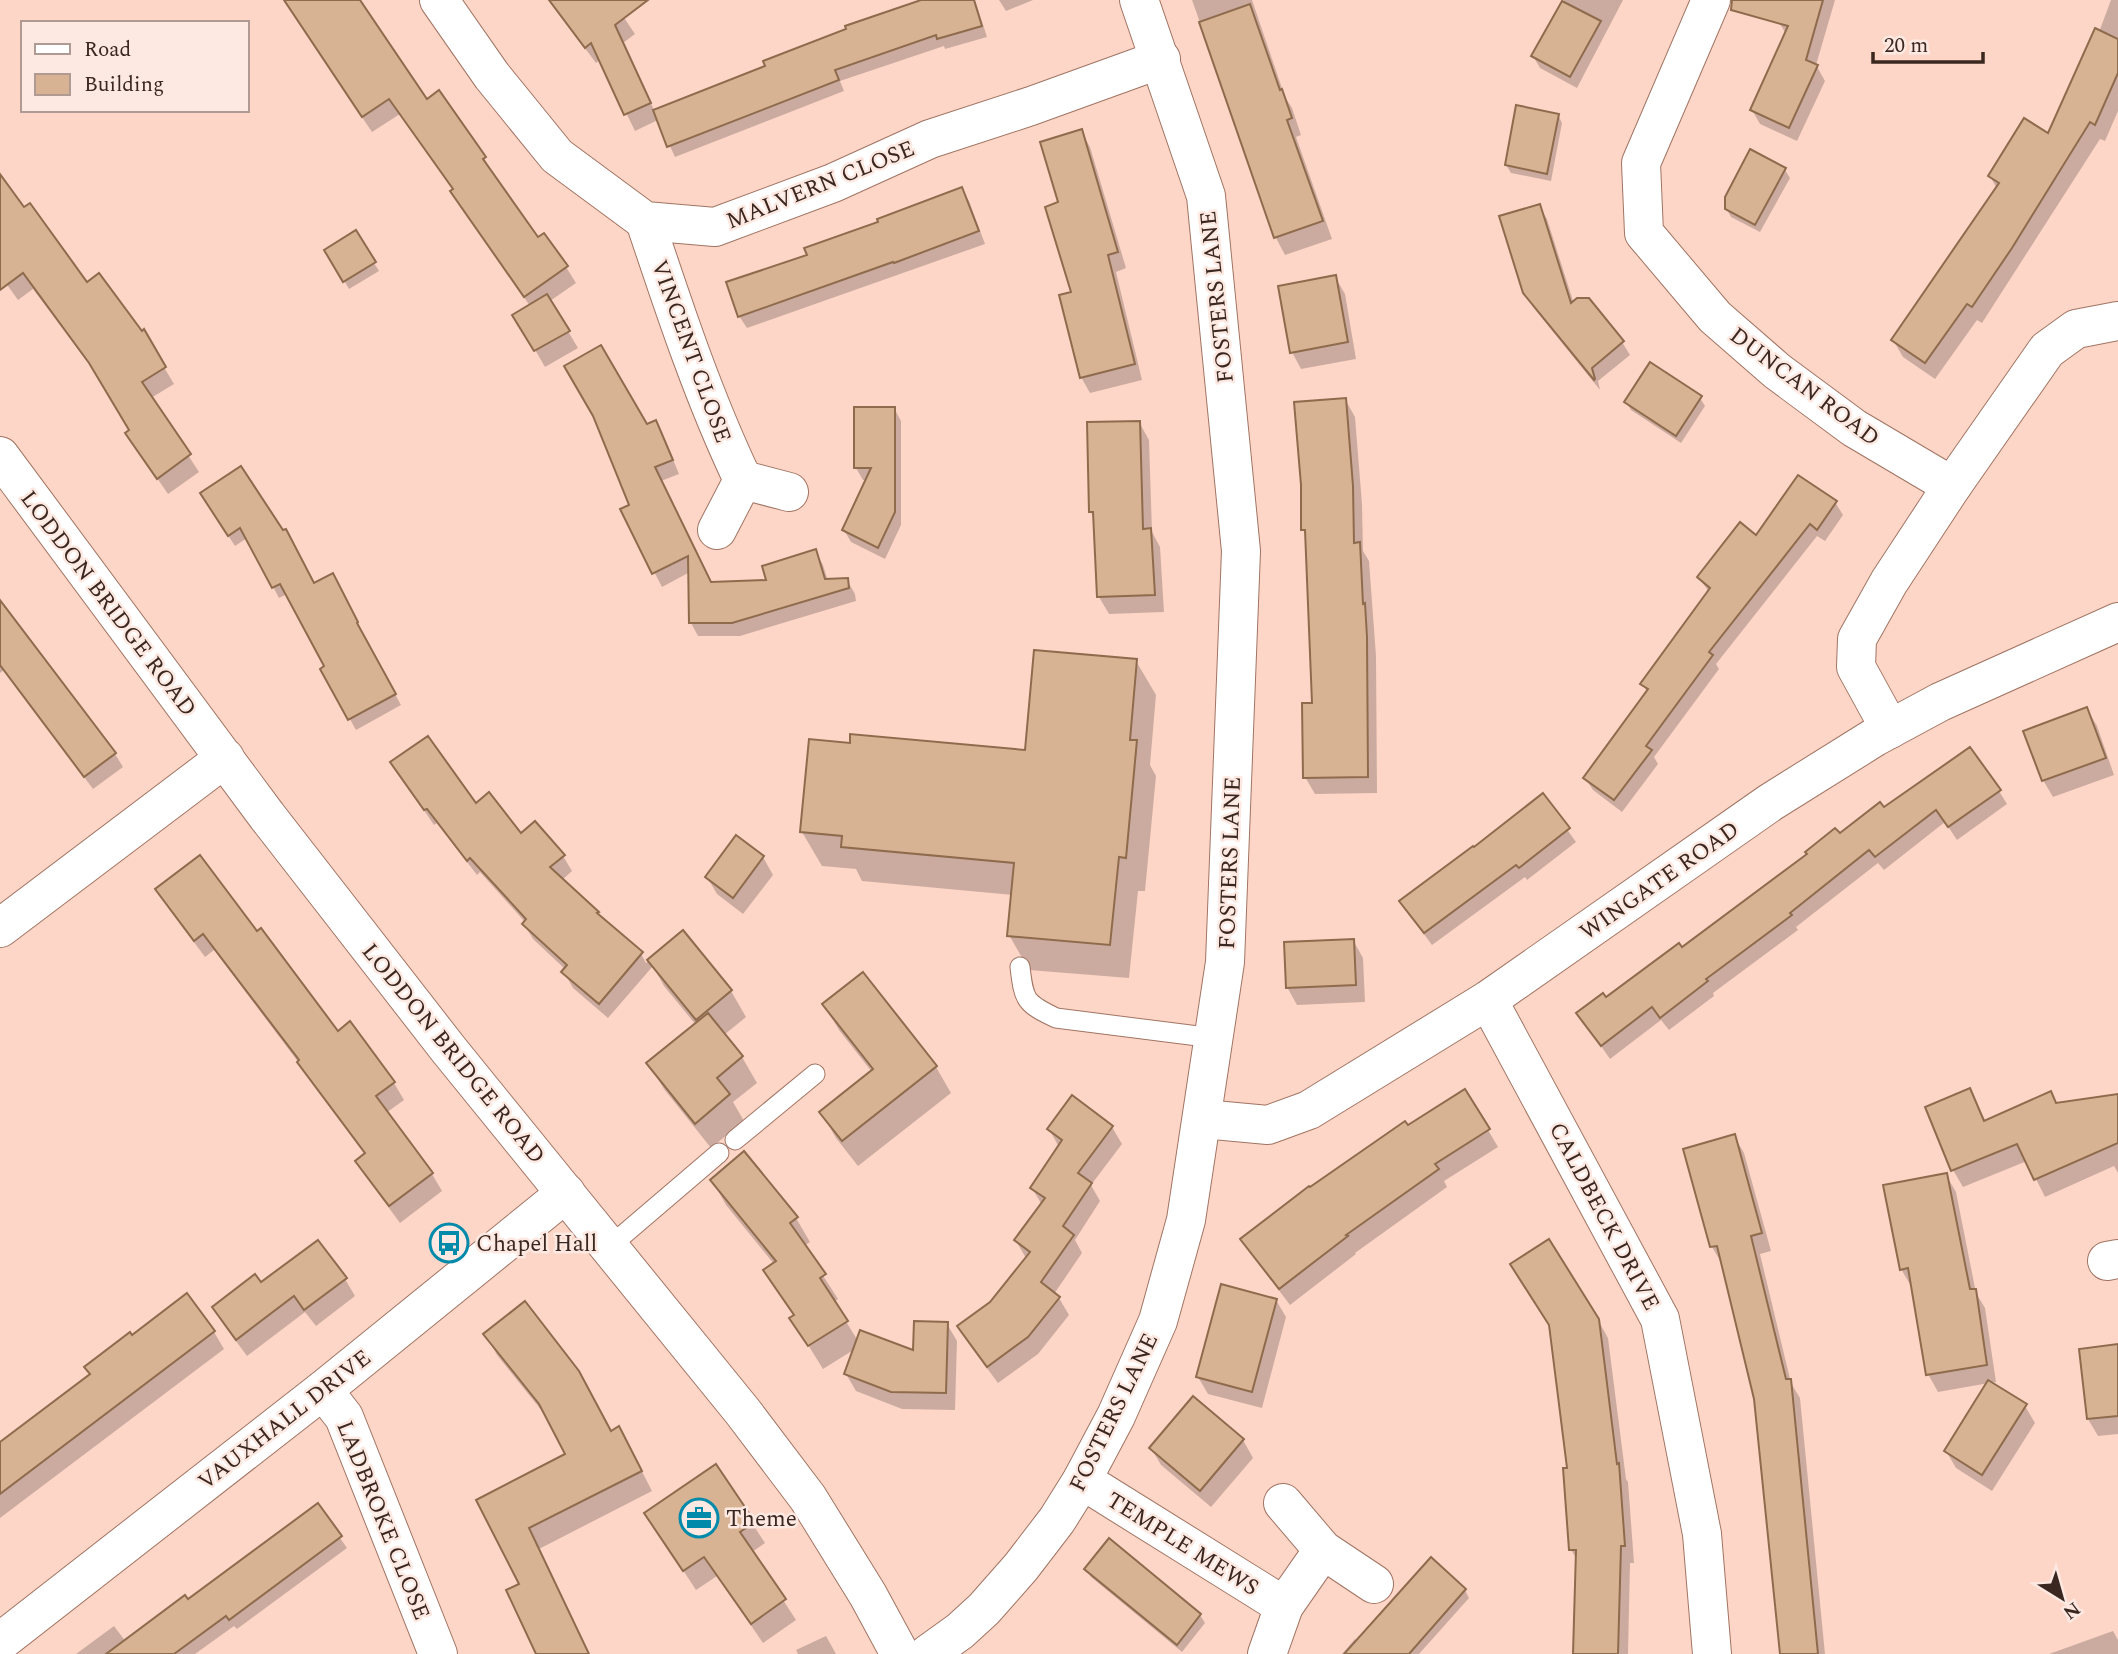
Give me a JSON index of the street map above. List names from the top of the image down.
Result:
{
  "streets": {
    "street": [
      "MALVERN CLOSE",
      "FOSTERS LANE",
      "VINCENT CLOSE",
      "DUNCAN ROAD",
      "LODDON BRIDGE ROAD",
      "WINGATE ROAD",
      "CALDBECK DRIVE",
      "VAUXHALL DRIVE",
      "LADBROKE CLOSE",
      "TEMPLE MEWS"
    ]
  },
  "crossings": [
    ["MALVERN CLOSE", "FOSTERS LANE"],
    ["MALVERN CLOSE", "VINCENT CLOSE"],
    ["FOSTERS LANE", "WINGATE ROAD"],
    ["FOSTERS LANE", "TEMPLE MEWS"],
    ["LODDON BRIDGE ROAD", "VAUXHALL DRIVE"],
    ["WINGATE ROAD", "CALDBECK DRIVE"],
    ["VAUXHALL DRIVE", "LADBROKE CLOSE"]
  ],
  "places": {
    "bus stop": ["Chapel Hall"],
    "office": ["Theme"]
  },
  "legend": ["Road", "Building"],
  "scale_bar": "20 m",
  "north": "bottom right"
}
